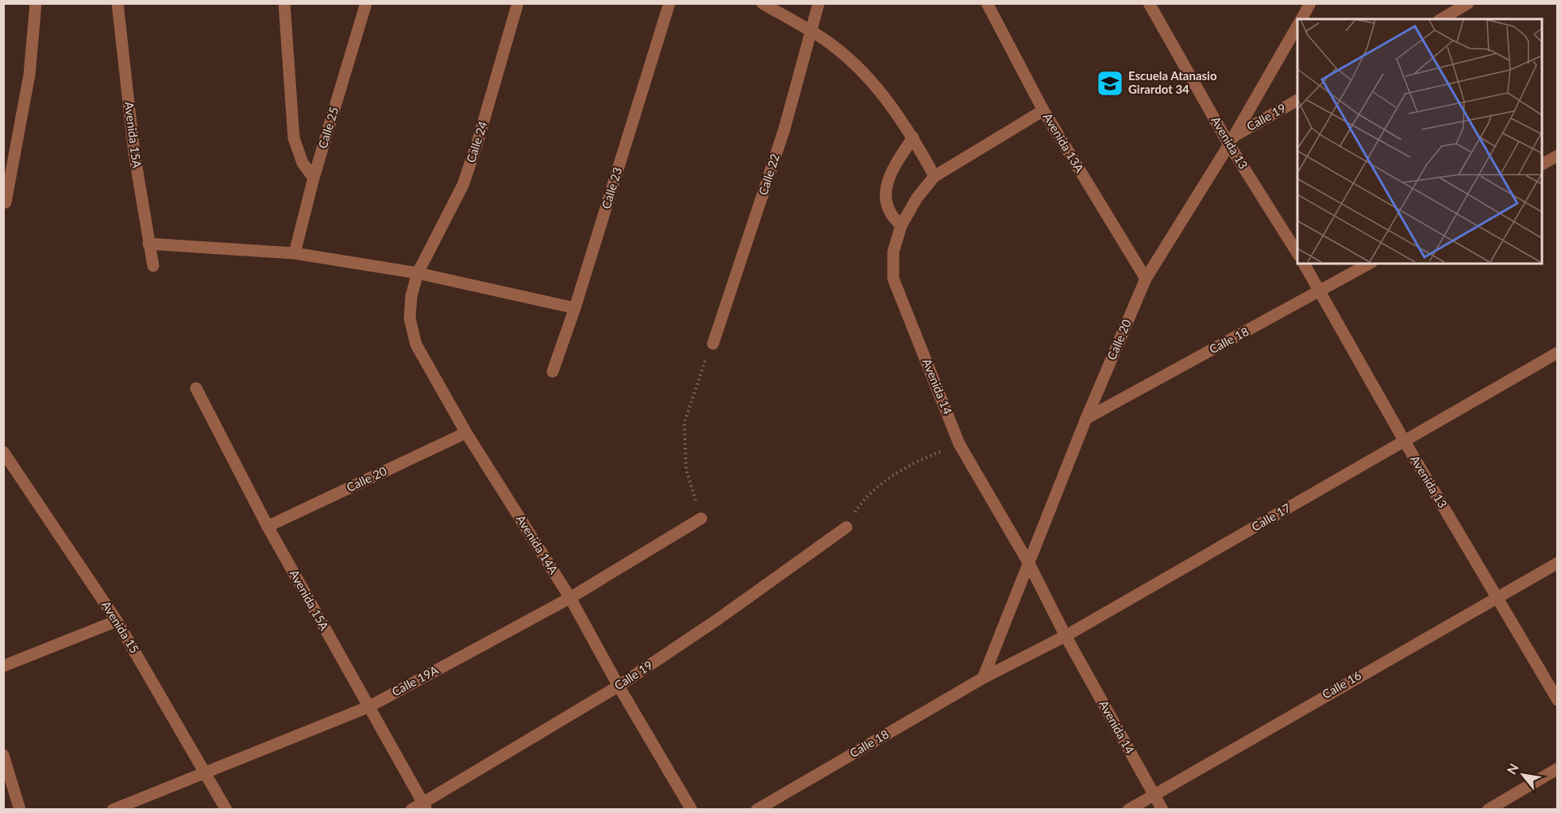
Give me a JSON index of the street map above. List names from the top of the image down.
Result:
{
  "streets": {
    "street": [
      "Calle 19",
      "Calle 25",
      "Avenida 15A",
      "Calle 24",
      "Avenida 13A",
      "Avenida 13",
      "Calle 22",
      "Calle 23",
      "Calle 20",
      "Calle 18",
      "Avenida 14",
      "Calle 17",
      "Avenida 14A",
      "Avenida 15",
      "Calle 19A",
      "Calle 16"
    ]
  },
  "crossings": [
    ["Calle 19", "Avenida 15A"],
    ["Calle 19", "Avenida 13"],
    ["Calle 19", "Calle 20"],
    ["Calle 19", "Avenida 14A"],
    ["Avenida 15A", "Calle 20"],
    ["Avenida 15A", "Calle 19A"],
    ["Calle 24", "Avenida 14A"],
    ["Avenida 13A", "Calle 20"],
    ["Avenida 13A", "Avenida 14"],
    ["Avenida 13", "Calle 20"],
    ["Avenida 13", "Calle 18"],
    ["Avenida 13", "Calle 17"],
    ["Avenida 13", "Calle 16"],
    ["Calle 20", "Calle 18"],
    ["Calle 20", "Avenida 14"],
    ["Calle 20", "Calle 17"],
    ["Calle 20", "Avenida 14A"],
    ["Calle 18", "Calle 17"],
    ["Avenida 14", "Calle 17"],
    ["Avenida 14", "Calle 16"],
    ["Avenida 14A", "Calle 19A"],
    ["Avenida 15", "Calle 19A"]
  ],
  "places": {
    "school or university": ["Escuela Atanasio Girardot 34"]
  },
  "north": "top left"
}
